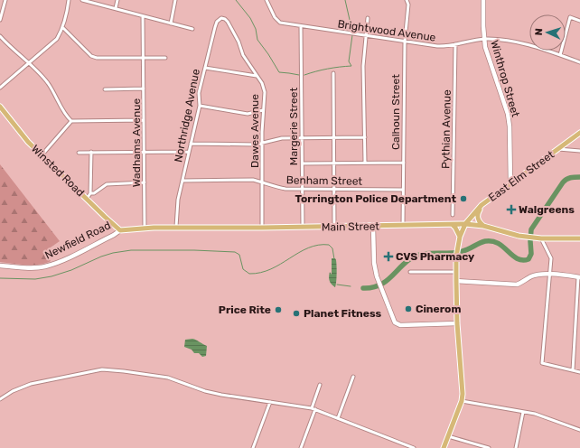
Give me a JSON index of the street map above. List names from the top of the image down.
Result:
{
  "streets": {
    "main road": ["Winsted Road", "East Elm Street", "Main Street"],
    "street": [
      "Brightwood Avenue",
      "Winthrop Street",
      "Calhoun Street",
      "Northridge Avenue",
      "Margerie Street",
      "Pythian Avenue",
      "Dawes Avenue",
      "Wadhams Avenue",
      "Benham Street",
      "Newfield Road"
    ]
  },
  "crossings": [
    ["Brightwood Avenue", "Winthrop Street"],
    ["Brightwood Avenue", "Calhoun Street"],
    ["Brightwood Avenue", "Margerie Street"],
    ["Brightwood Avenue", "Pythian Avenue"],
    ["Winthrop Street", "East Elm Street"],
    ["Calhoun Street", "Benham Street"],
    ["Calhoun Street", "Main Street"],
    ["Northridge Avenue", "Dawes Avenue"],
    ["Northridge Avenue", "Benham Street"],
    ["Northridge Avenue", "Main Street"],
    ["Margerie Street", "Benham Street"],
    ["Margerie Street", "Main Street"],
    ["Dawes Avenue", "Benham Street"],
    ["Dawes Avenue", "Main Street"],
    ["Wadhams Avenue", "Main Street"],
    ["Winsted Road", "Main Street"],
    ["Winsted Road", "Newfield Road"],
    ["East Elm Street", "Main Street"],
    ["Main Street", "Newfield Road"]
  ],
  "places": {
    "other": [
      "Torrington Police Department",
      "Cinerom",
      "Price Rite",
      "Planet Fitness"
    ],
    "health": ["Walgreens", "CVS Pharmacy"]
  },
  "north": "left"
}
